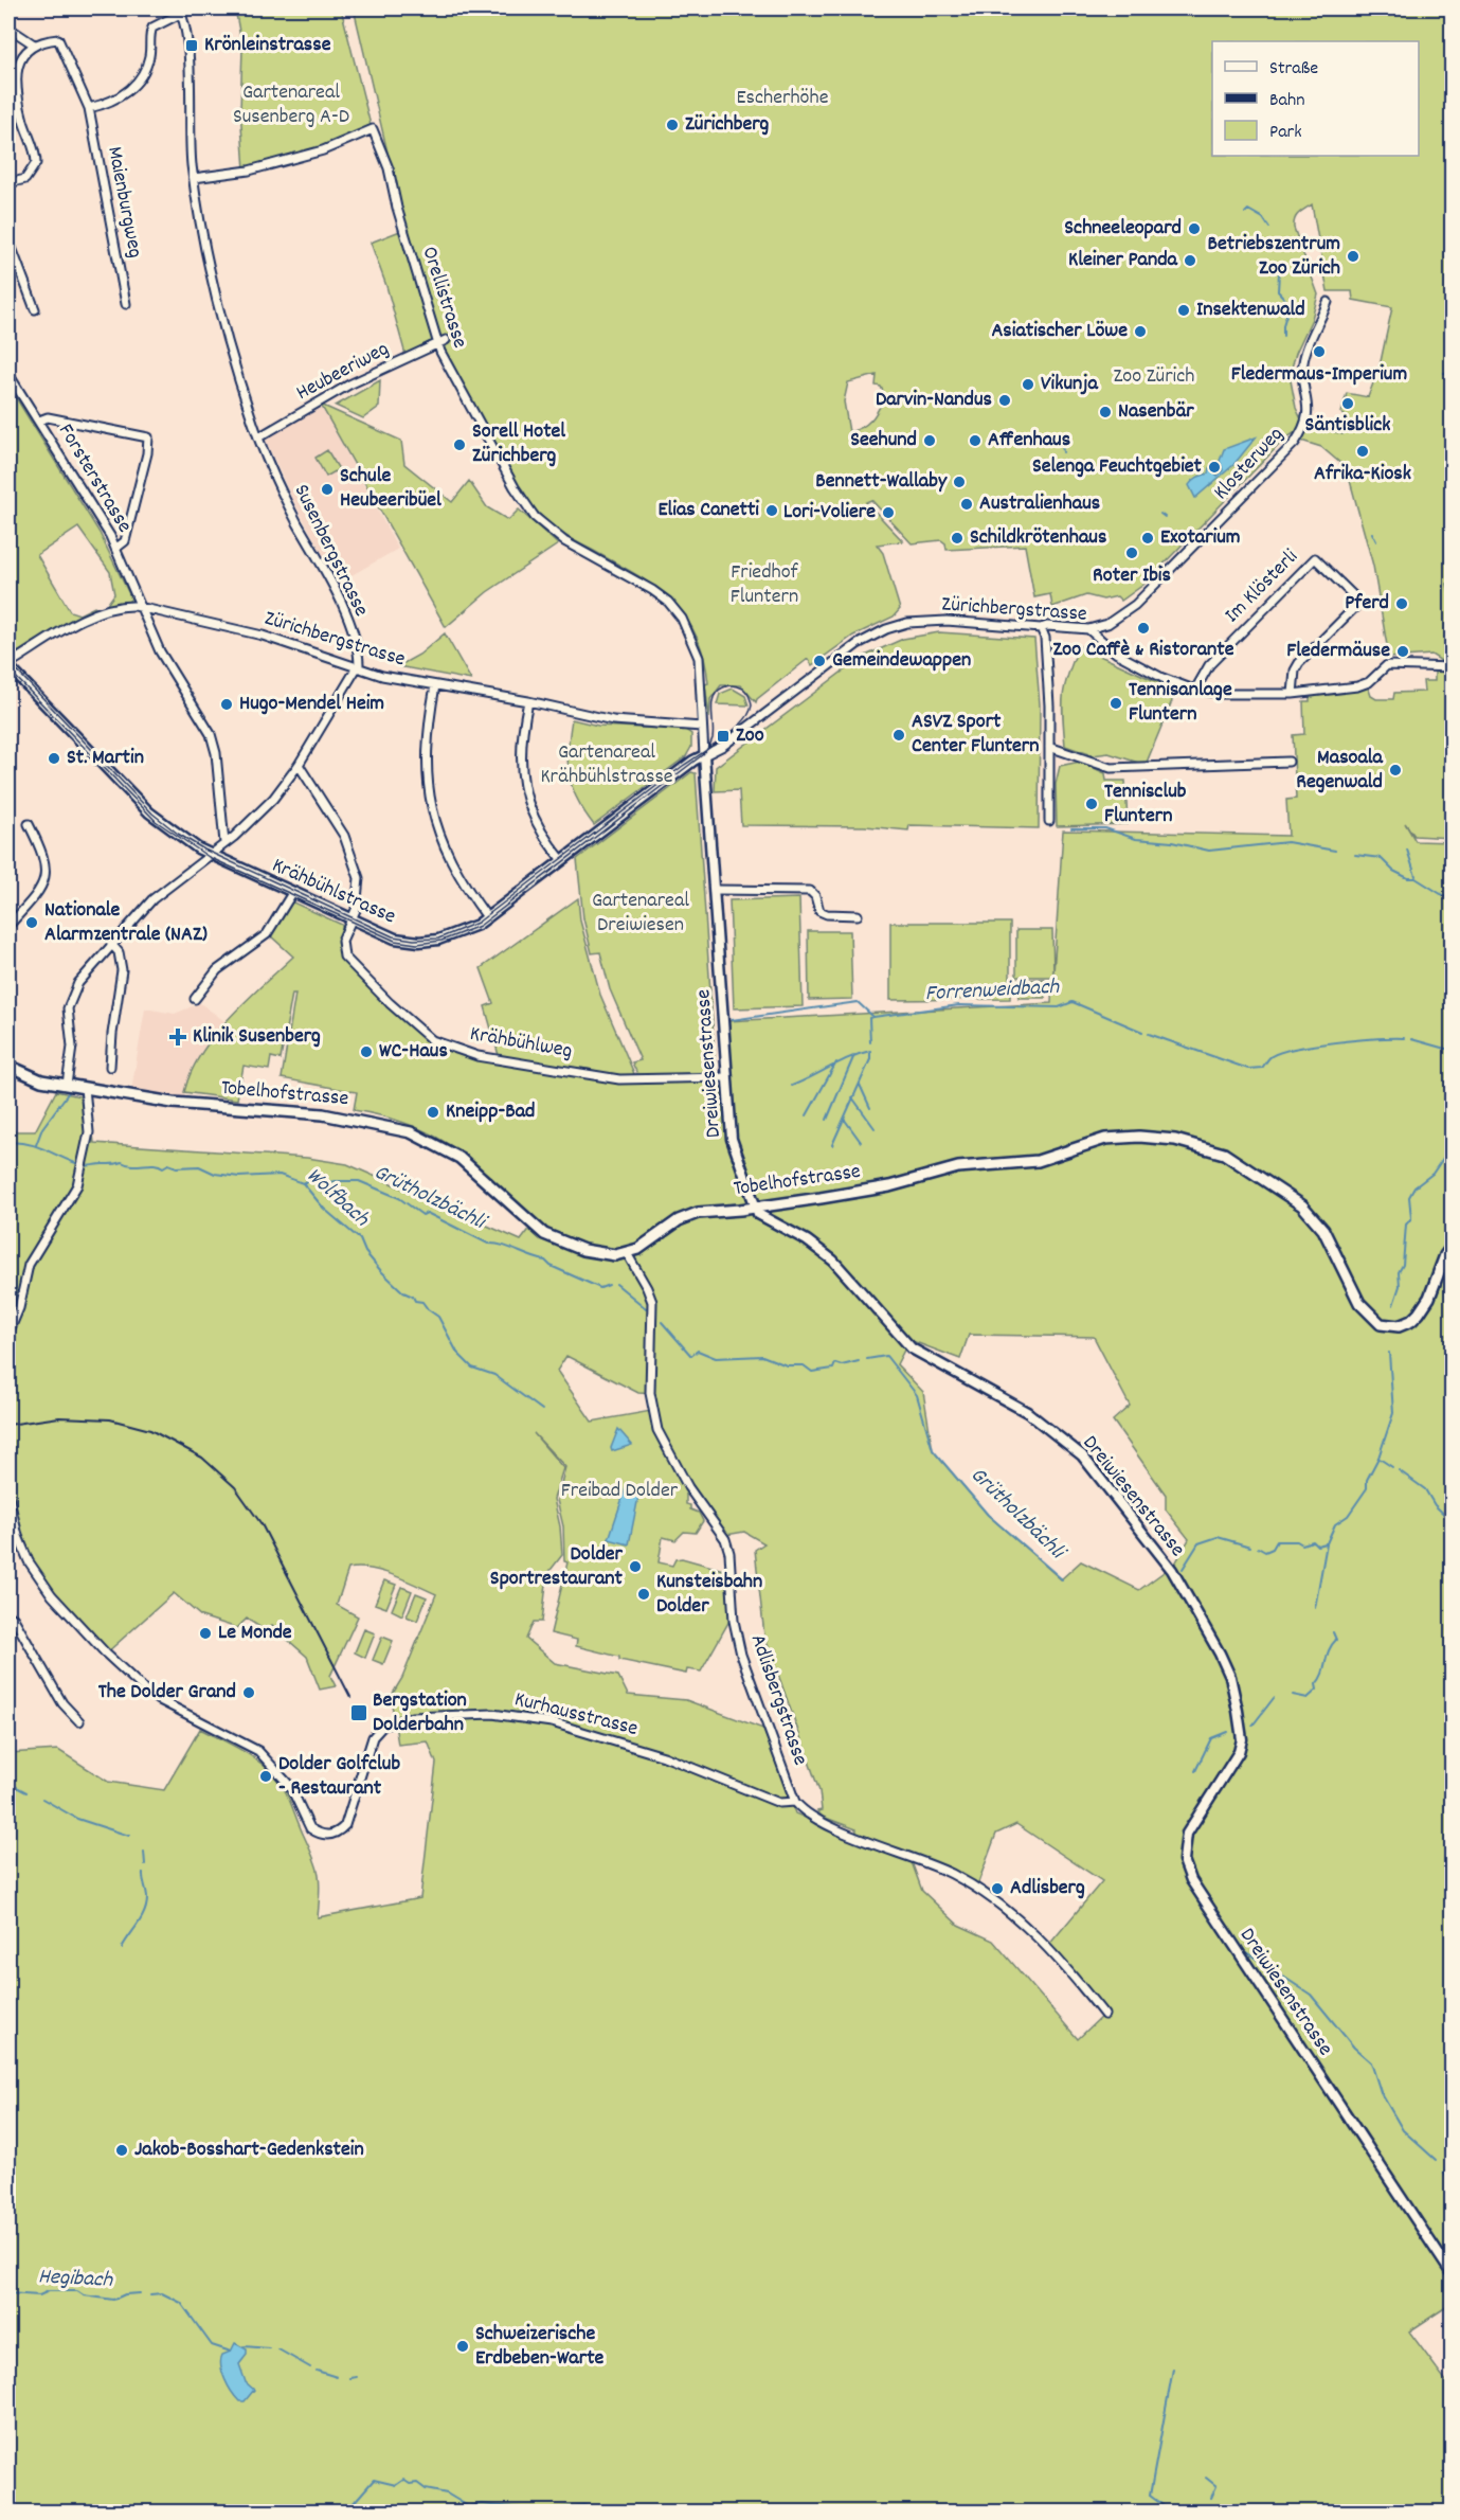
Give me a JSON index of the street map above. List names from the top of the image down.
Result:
{
  "streets": {
    "main road": ["Tobelhofstrasse"],
    "street": [
      "Maienburgweg",
      "Orellistrasse",
      "Heubeeriweg",
      "Klosterweg",
      "Forsterstrasse",
      "Susenbergstrasse",
      "Im Klösterli",
      "Zürichbergstrasse",
      "Krähbühlstrasse",
      "Krähbühlweg",
      "Dreiwiesenstrasse",
      "Adlisbergstrasse",
      "Kurhausstrasse"
    ]
  },
  "crossings": [
    ["Orellistrasse", "Heubeeriweg"],
    ["Orellistrasse", "Susenbergstrasse"],
    ["Orellistrasse", "Zürichbergstrasse"],
    ["Orellistrasse", "Krähbühlstrasse"],
    ["Orellistrasse", "Dreiwiesenstrasse"],
    ["Heubeeriweg", "Susenbergstrasse"],
    ["Klosterweg", "Zürichbergstrasse"],
    ["Forsterstrasse", "Zürichbergstrasse"],
    ["Susenbergstrasse", "Zürichbergstrasse"],
    ["Im Klösterli", "Zürichbergstrasse"],
    ["Zürichbergstrasse", "Krähbühlstrasse"],
    ["Zürichbergstrasse", "Dreiwiesenstrasse"],
    ["Krähbühlstrasse", "Krähbühlweg"],
    ["Krähbühlstrasse", "Dreiwiesenstrasse"],
    ["Krähbühlweg", "Dreiwiesenstrasse"],
    ["Dreiwiesenstrasse", "Tobelhofstrasse"],
    ["Tobelhofstrasse", "Adlisbergstrasse"],
    ["Adlisbergstrasse", "Kurhausstrasse"]
  ],
  "water": [
    "Forrenweidbach",
    "Wolfbach",
    "Grütholzbächli",
    "Hegibach"
  ],
  "parks": [
    "Gartenareal Susenberg A-D",
    "Escherhöhe",
    "Zoo Zürich",
    "Friedhof Fluntern",
    "Gartenareal Krähbühlstrasse",
    "Gartenareal Dreiwiesen",
    "Freibad Dolder"
  ],
  "places": {
    "transit": ["Krönleinstrasse", "Zoo", "Bergstation Dolderbahn"],
    "other": [
      "Zürichberg",
      "Schneeleopard",
      "Betriebszentrum Zoo Zürich",
      "Kleiner Panda",
      "Insektenwald",
      "Asiatischer Löwe",
      "Fledermaus-Imperium",
      "Vikunja",
      "Darvin-Nandus",
      "Säntisblick",
      "Nasenbär",
      "Seehund",
      "Affenhaus",
      "Sorell Hotel Zürichberg",
      "Afrika-Kiosk",
      "Selenga Feuchtgebiet",
      "Bennett-Wallaby",
      "Schule Heubeeribüel",
      "Australienhaus",
      "Elias Canetti",
      "Lori-Voliere",
      "Schildkrötenhaus",
      "Exotarium",
      "Roter Ibis",
      "Pferd",
      "Zoo Caffè & Ristorante",
      "Fledermäuse",
      "Gemeindewappen",
      "Tennisanlage Fluntern",
      "Hugo-Mendel Heim",
      "ASVZ Sport Center Fluntern",
      "St. Martin",
      "Masoala Regenwald",
      "Tennisclub Fluntern",
      "Nationale Alarmzentrale (NAZ)",
      "WC-Haus",
      "Kneipp-Bad",
      "Dolder Sportrestaurant",
      "Kunsteisbahn Dolder",
      "Le Monde",
      "The Dolder Grand",
      "Dolder Golfclub - Restaurant",
      "Adlisberg",
      "Jakob-Bosshart-Gedenkstein",
      "Schweizerische Erdbeben-Warte"
    ],
    "health": ["Klinik Susenberg"]
  },
  "legend": ["Straße", "Bahn", "Park"]
}
